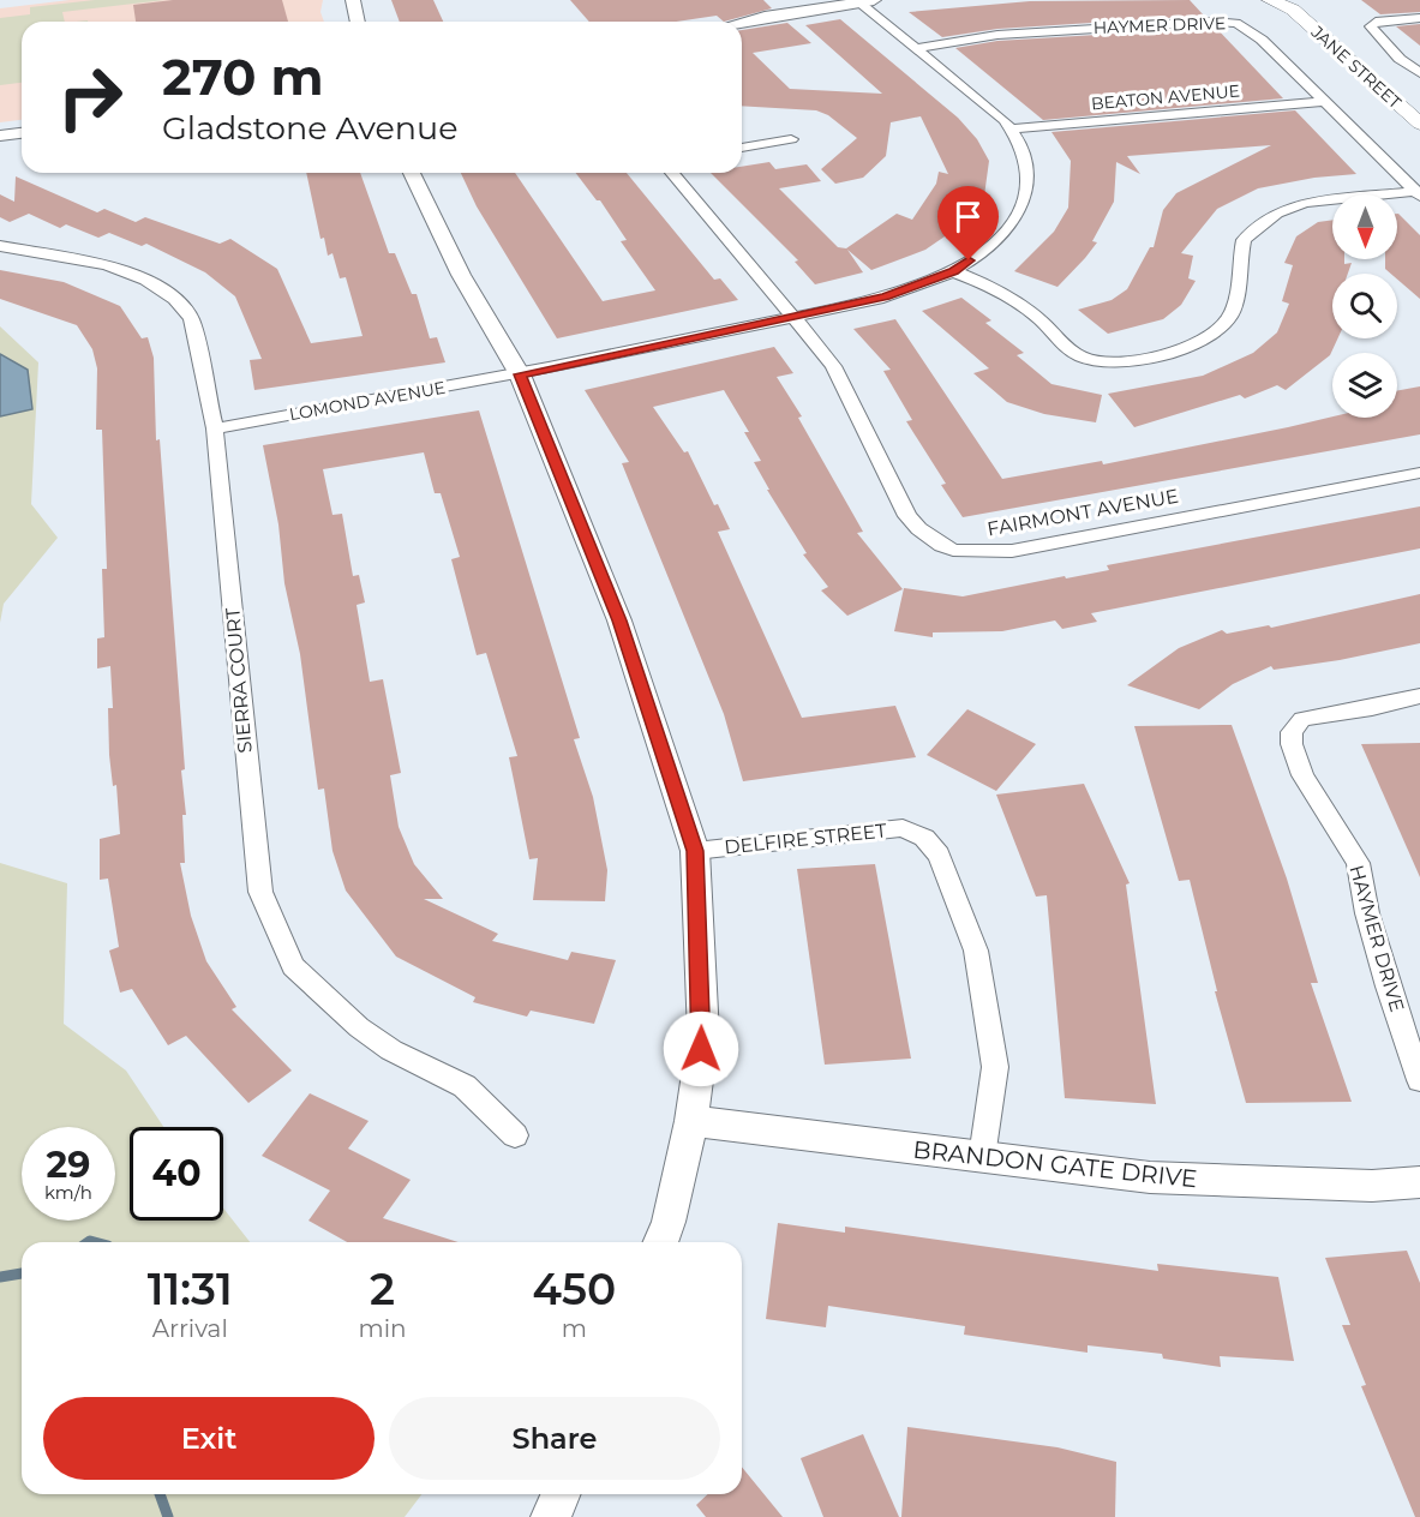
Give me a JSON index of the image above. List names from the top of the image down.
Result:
{
  "streets": {
    "main road": ["JANE STREET"],
    "street": [
      "HAYMER DRIVE",
      "BEATON AVENUE",
      "LOMOND AVENUE",
      "FAIRMONT AVENUE",
      "SIERRA COURT",
      "DELFIRE STREET",
      "BRANDON GATE DRIVE"
    ]
  },
  "crossings": [
    ["HAYMER DRIVE", "BEATON AVENUE"],
    ["BEATON AVENUE", "LOMOND AVENUE"],
    ["LOMOND AVENUE", "FAIRMONT AVENUE"],
    ["LOMOND AVENUE", "SIERRA COURT"],
    ["DELFIRE STREET", "BRANDON GATE DRIVE"]
  ],
  "north": "bottom",
  "page": {
    "turn": ["270 m", "Gladstone Avenue"],
    "speed": "29 km/h",
    "limit": "40",
    "eta": [
      "11:31",
      "Arrival",
      "2",
      "min",
      "450",
      "m"
    ],
    "buttons": ["Exit", "Share"]
  }
}
